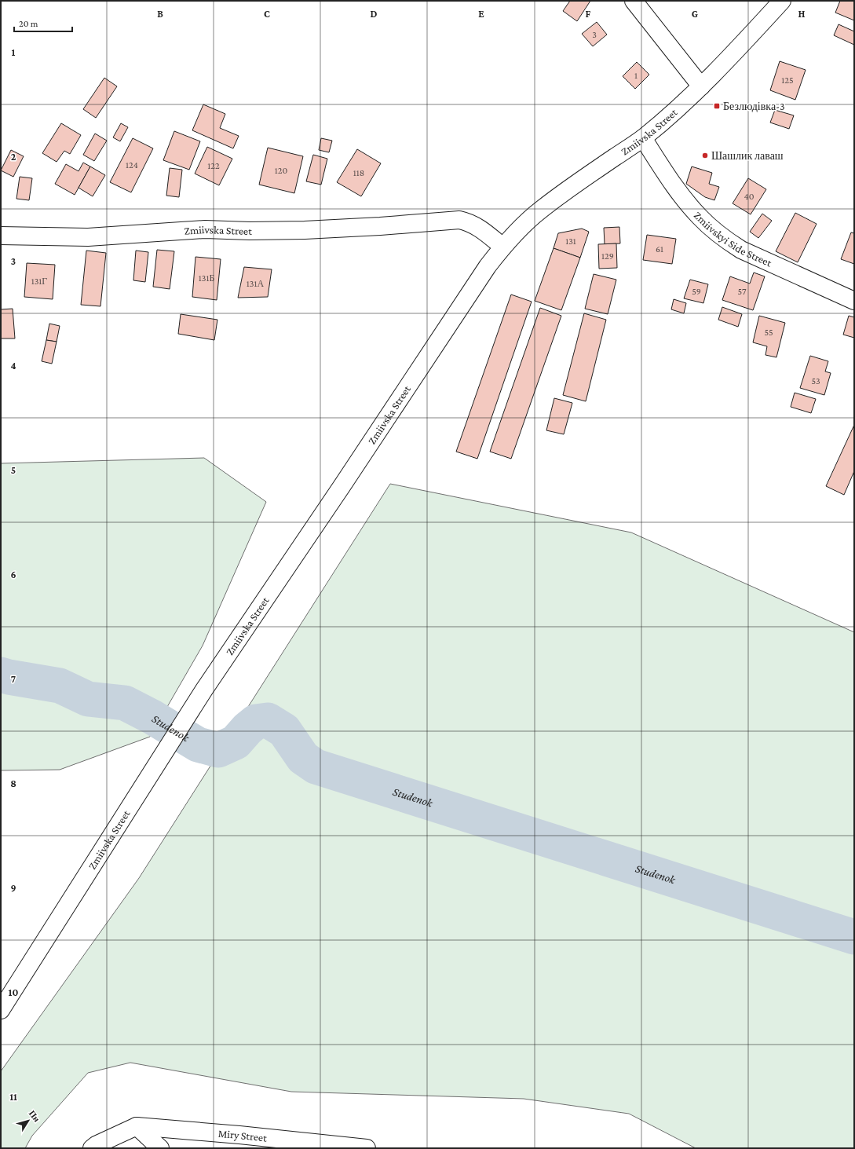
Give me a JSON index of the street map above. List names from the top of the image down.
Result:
{
  "streets": {
    "main road": ["Zmiivska Street", "Zmiivskyi Side Street", "Miry Street"]
  },
  "crossings": [
    ["Zmiivska Street", "Zmiivskyi Side Street"]
  ],
  "water": ["Studenok"],
  "places": {
    "transit": ["Безлюдівка-3"],
    "other": ["Шашлик лаваш"]
  },
  "house_numbers": [
    "3",
    "1",
    "125",
    "124",
    "122",
    "120",
    "118",
    "40",
    "131",
    "61",
    "129",
    "131Б",
    "131Г",
    "131А",
    "59",
    "57",
    "55",
    "53"
  ],
  "scale_bar": "20 m",
  "north": "top right",
  "grid": {
    "columns": [
      "B",
      "C",
      "D",
      "E",
      "F",
      "G",
      "H"
    ],
    "rows": [
      "1",
      "2",
      "3",
      "4",
      "5",
      "6",
      "7",
      "8",
      "9",
      "10",
      "11"
    ]
  }
}
